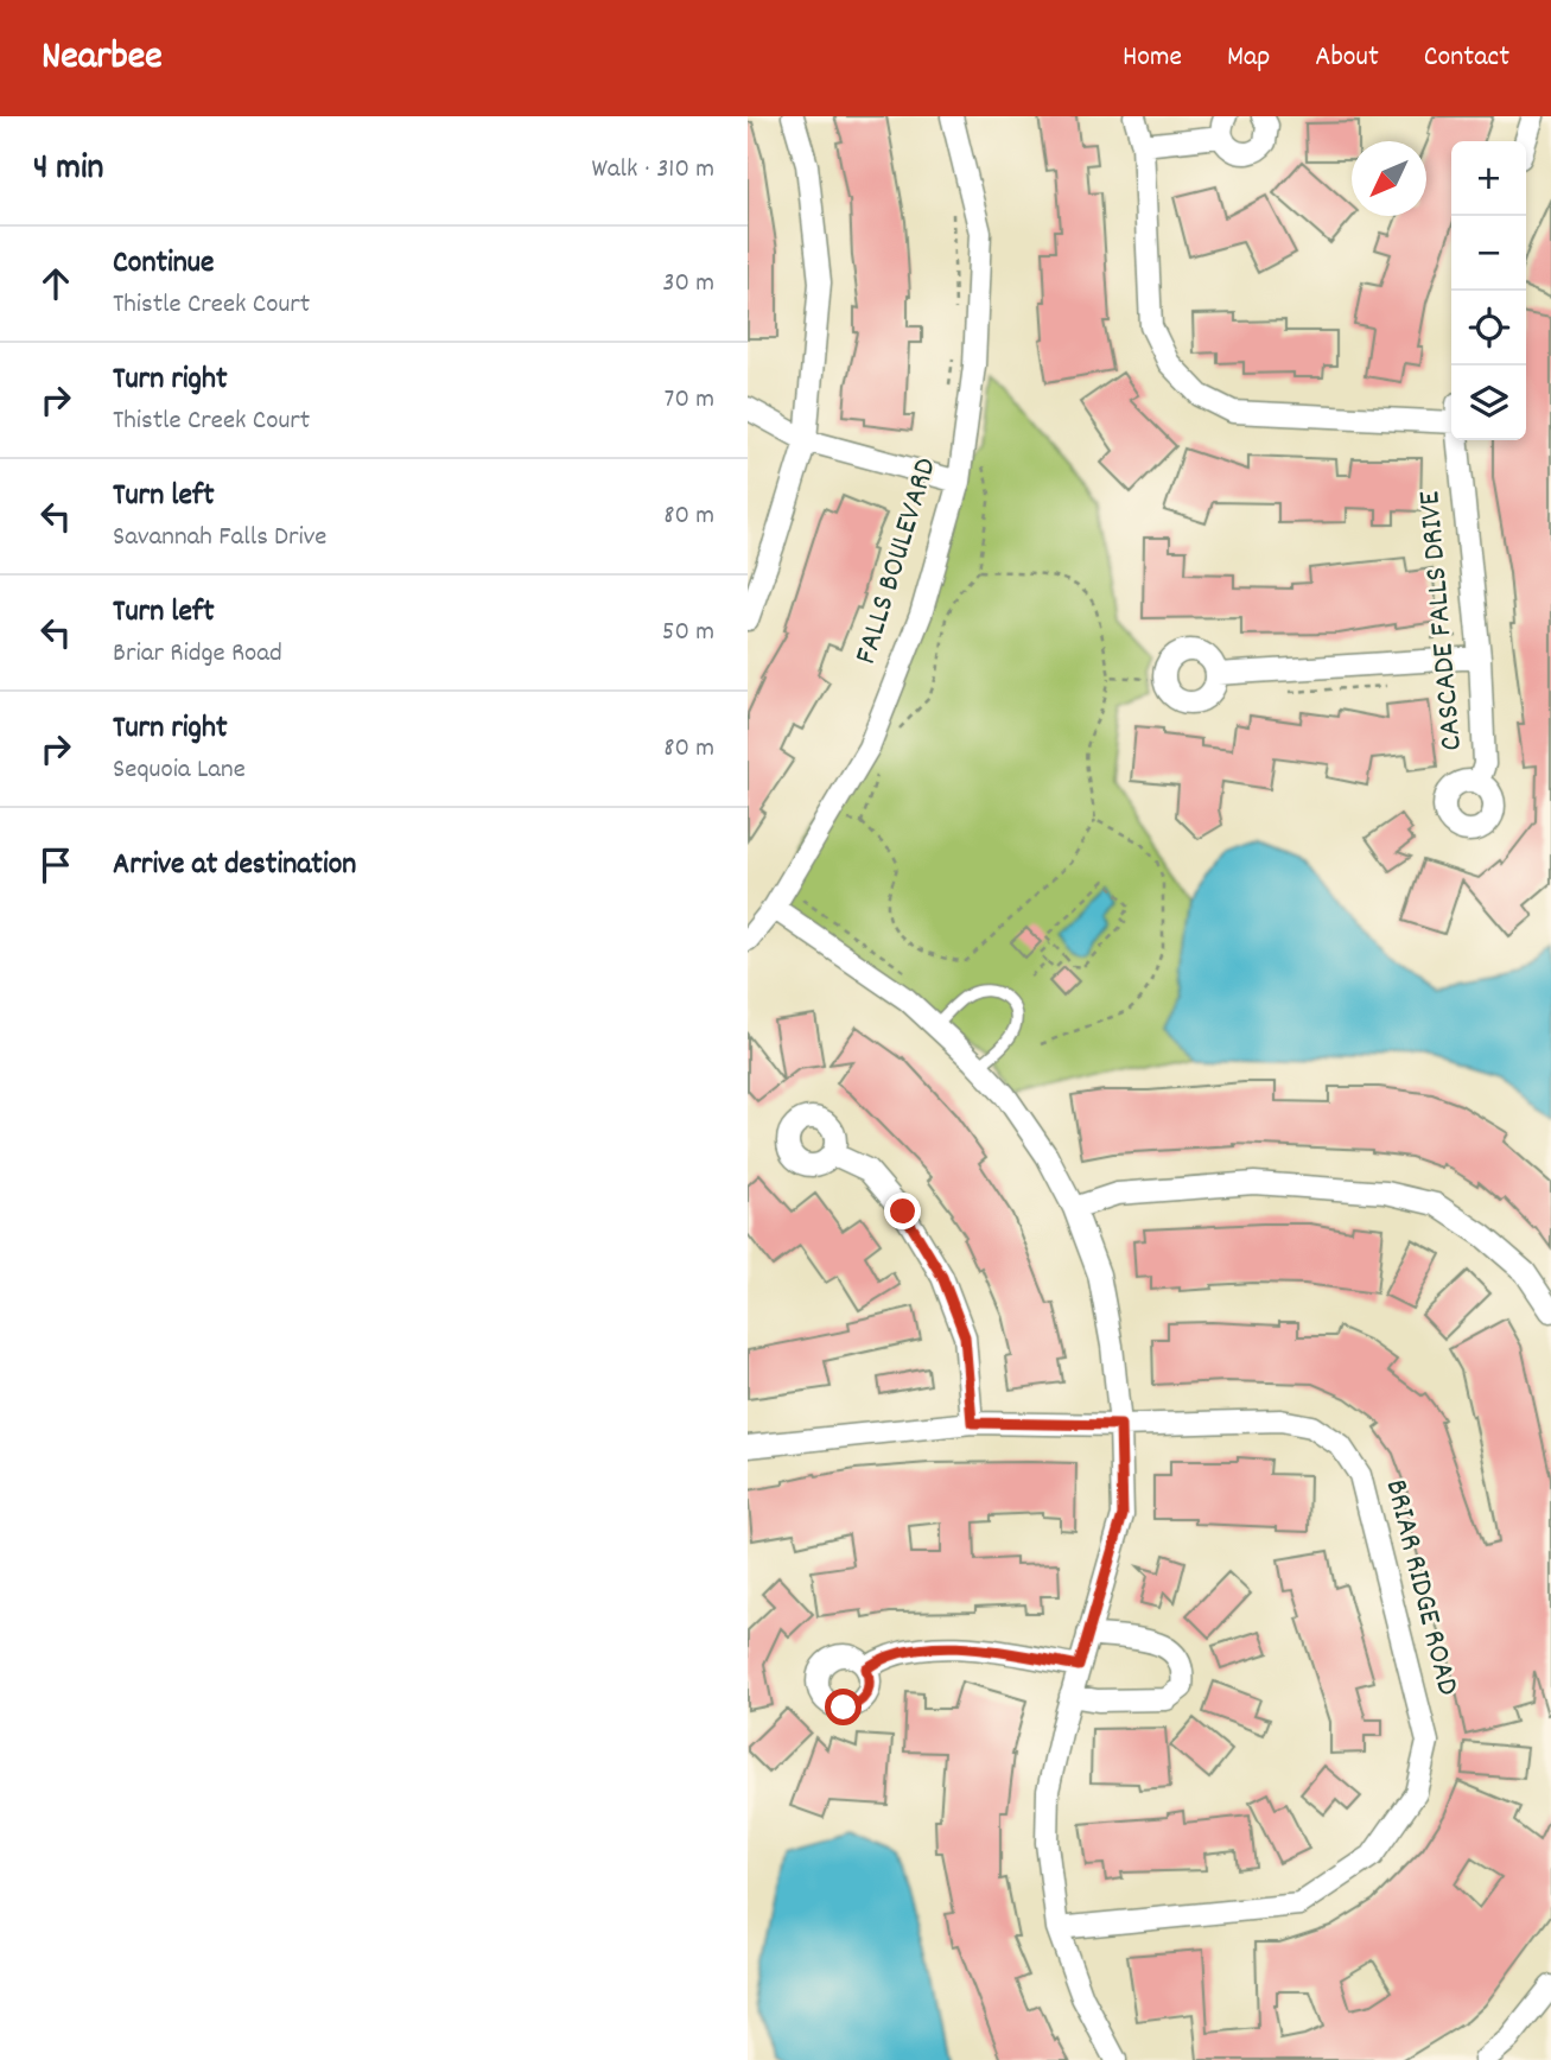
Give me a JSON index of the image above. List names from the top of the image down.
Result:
{
  "streets": {
    "street": ["FALLS BOULEVARD", "CASCADE FALLS DRIVE", "BRIAR RIDGE ROAD"]
  },
  "north": "bottom left",
  "page": {
    "header": "Nearbee",
    "nav": [
      "Home",
      "Map",
      "About",
      "Contact"
    ],
    "heading": ["4 min", "Walk · 310 m"],
    "map_buttons": ["+", "−"],
    "list": [
      ["Continue", "Thistle Creek Court", "30 m"],
      ["Turn right", "Thistle Creek Court", "70 m"],
      ["Turn left", "Savannah Falls Drive", "80 m"],
      ["Turn left", "Briar Ridge Road", "50 m"],
      ["Turn right", "Sequoia Lane", "80 m"],
      "Arrive at destination"
    ]
  }
}
